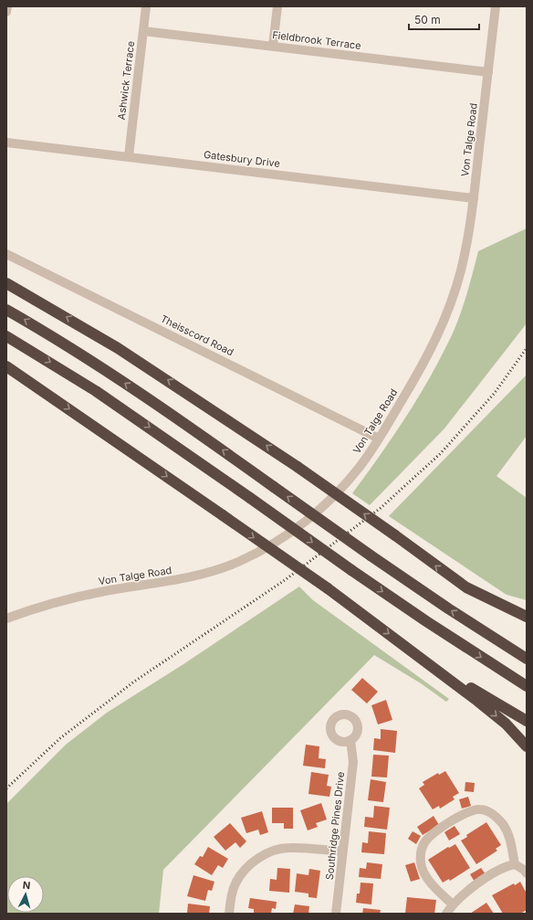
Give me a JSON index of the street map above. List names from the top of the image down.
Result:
{
  "streets": {
    "street": [
      "Fieldbrook Terrace",
      "Ashwick Terrace",
      "Von Talge Road",
      "Gatesbury Drive",
      "Theisscord Road",
      "Southridge Pines Drive"
    ]
  },
  "crossings": [
    ["Fieldbrook Terrace", "Ashwick Terrace"],
    ["Fieldbrook Terrace", "Von Talge Road"],
    ["Ashwick Terrace", "Gatesbury Drive"],
    ["Von Talge Road", "Gatesbury Drive"],
    ["Von Talge Road", "Theisscord Road"]
  ],
  "scale_bar": "50 m",
  "north": "top"
}
